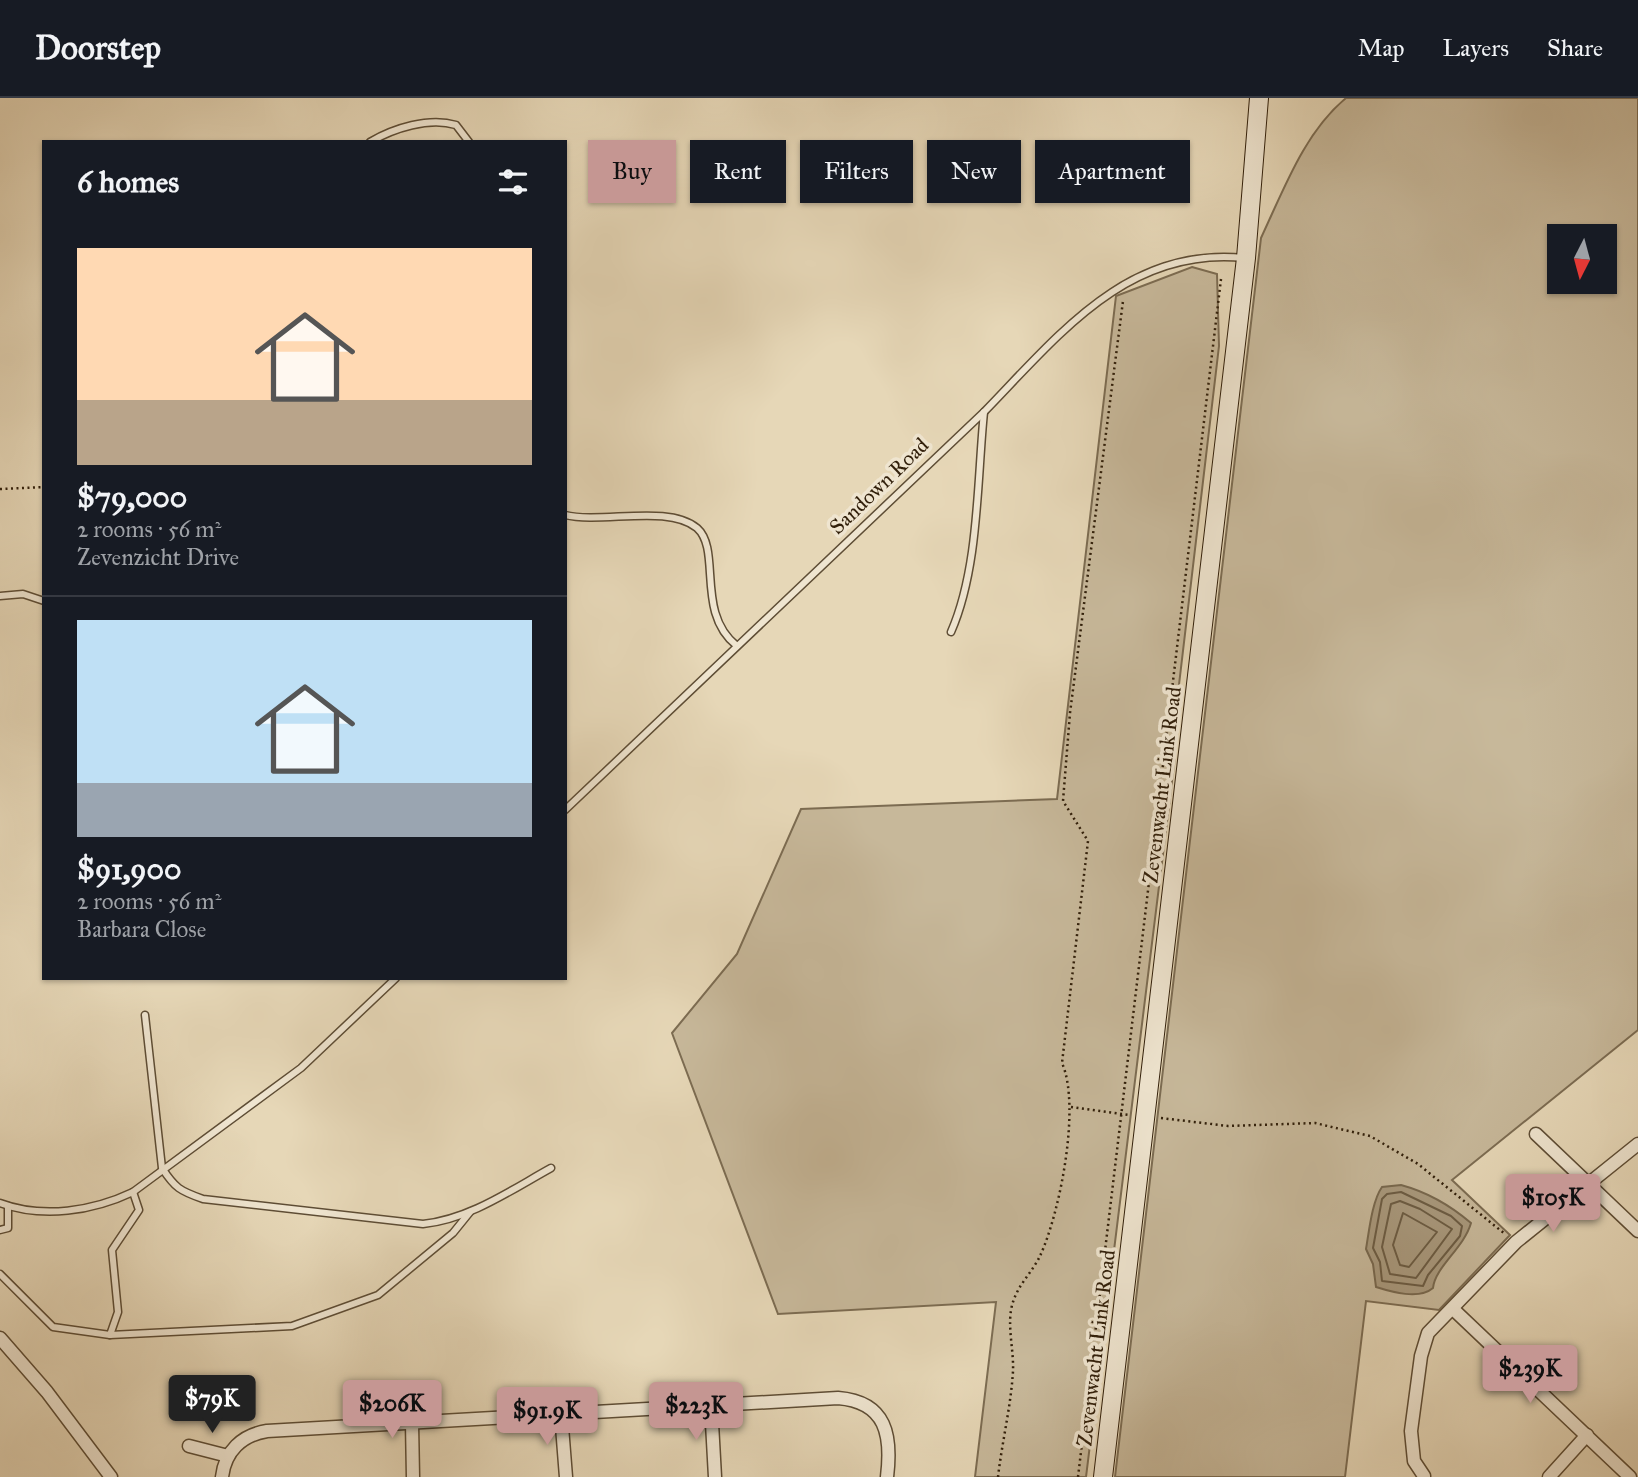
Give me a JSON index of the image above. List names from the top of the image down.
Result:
{
  "streets": {
    "street": ["Zevenwacht Link Road"],
    "lane": ["Sandown Road"]
  },
  "crossings": [
    ["Sandown Road", "Zevenwacht Link Road"]
  ],
  "north": "bottom",
  "page": {
    "header": "Doorstep",
    "nav": ["Map", "Layers", "Share"],
    "chip": [
      "Buy",
      "Rent",
      "Filters",
      "New",
      "Apartment"
    ],
    "heading": "6 homes",
    "list": [
      {
        "name": "$79,000",
        "note": "2 rooms · 56 m² · Zevenzicht Drive"
      },
      {
        "name": "$91,900",
        "note": "2 rooms · 56 m² · Barbara Close"
      }
    ],
    "price": [
      "$105K",
      "$239K",
      "$79K",
      "$206K",
      "$223K",
      "$91.9K"
    ]
  }
}
